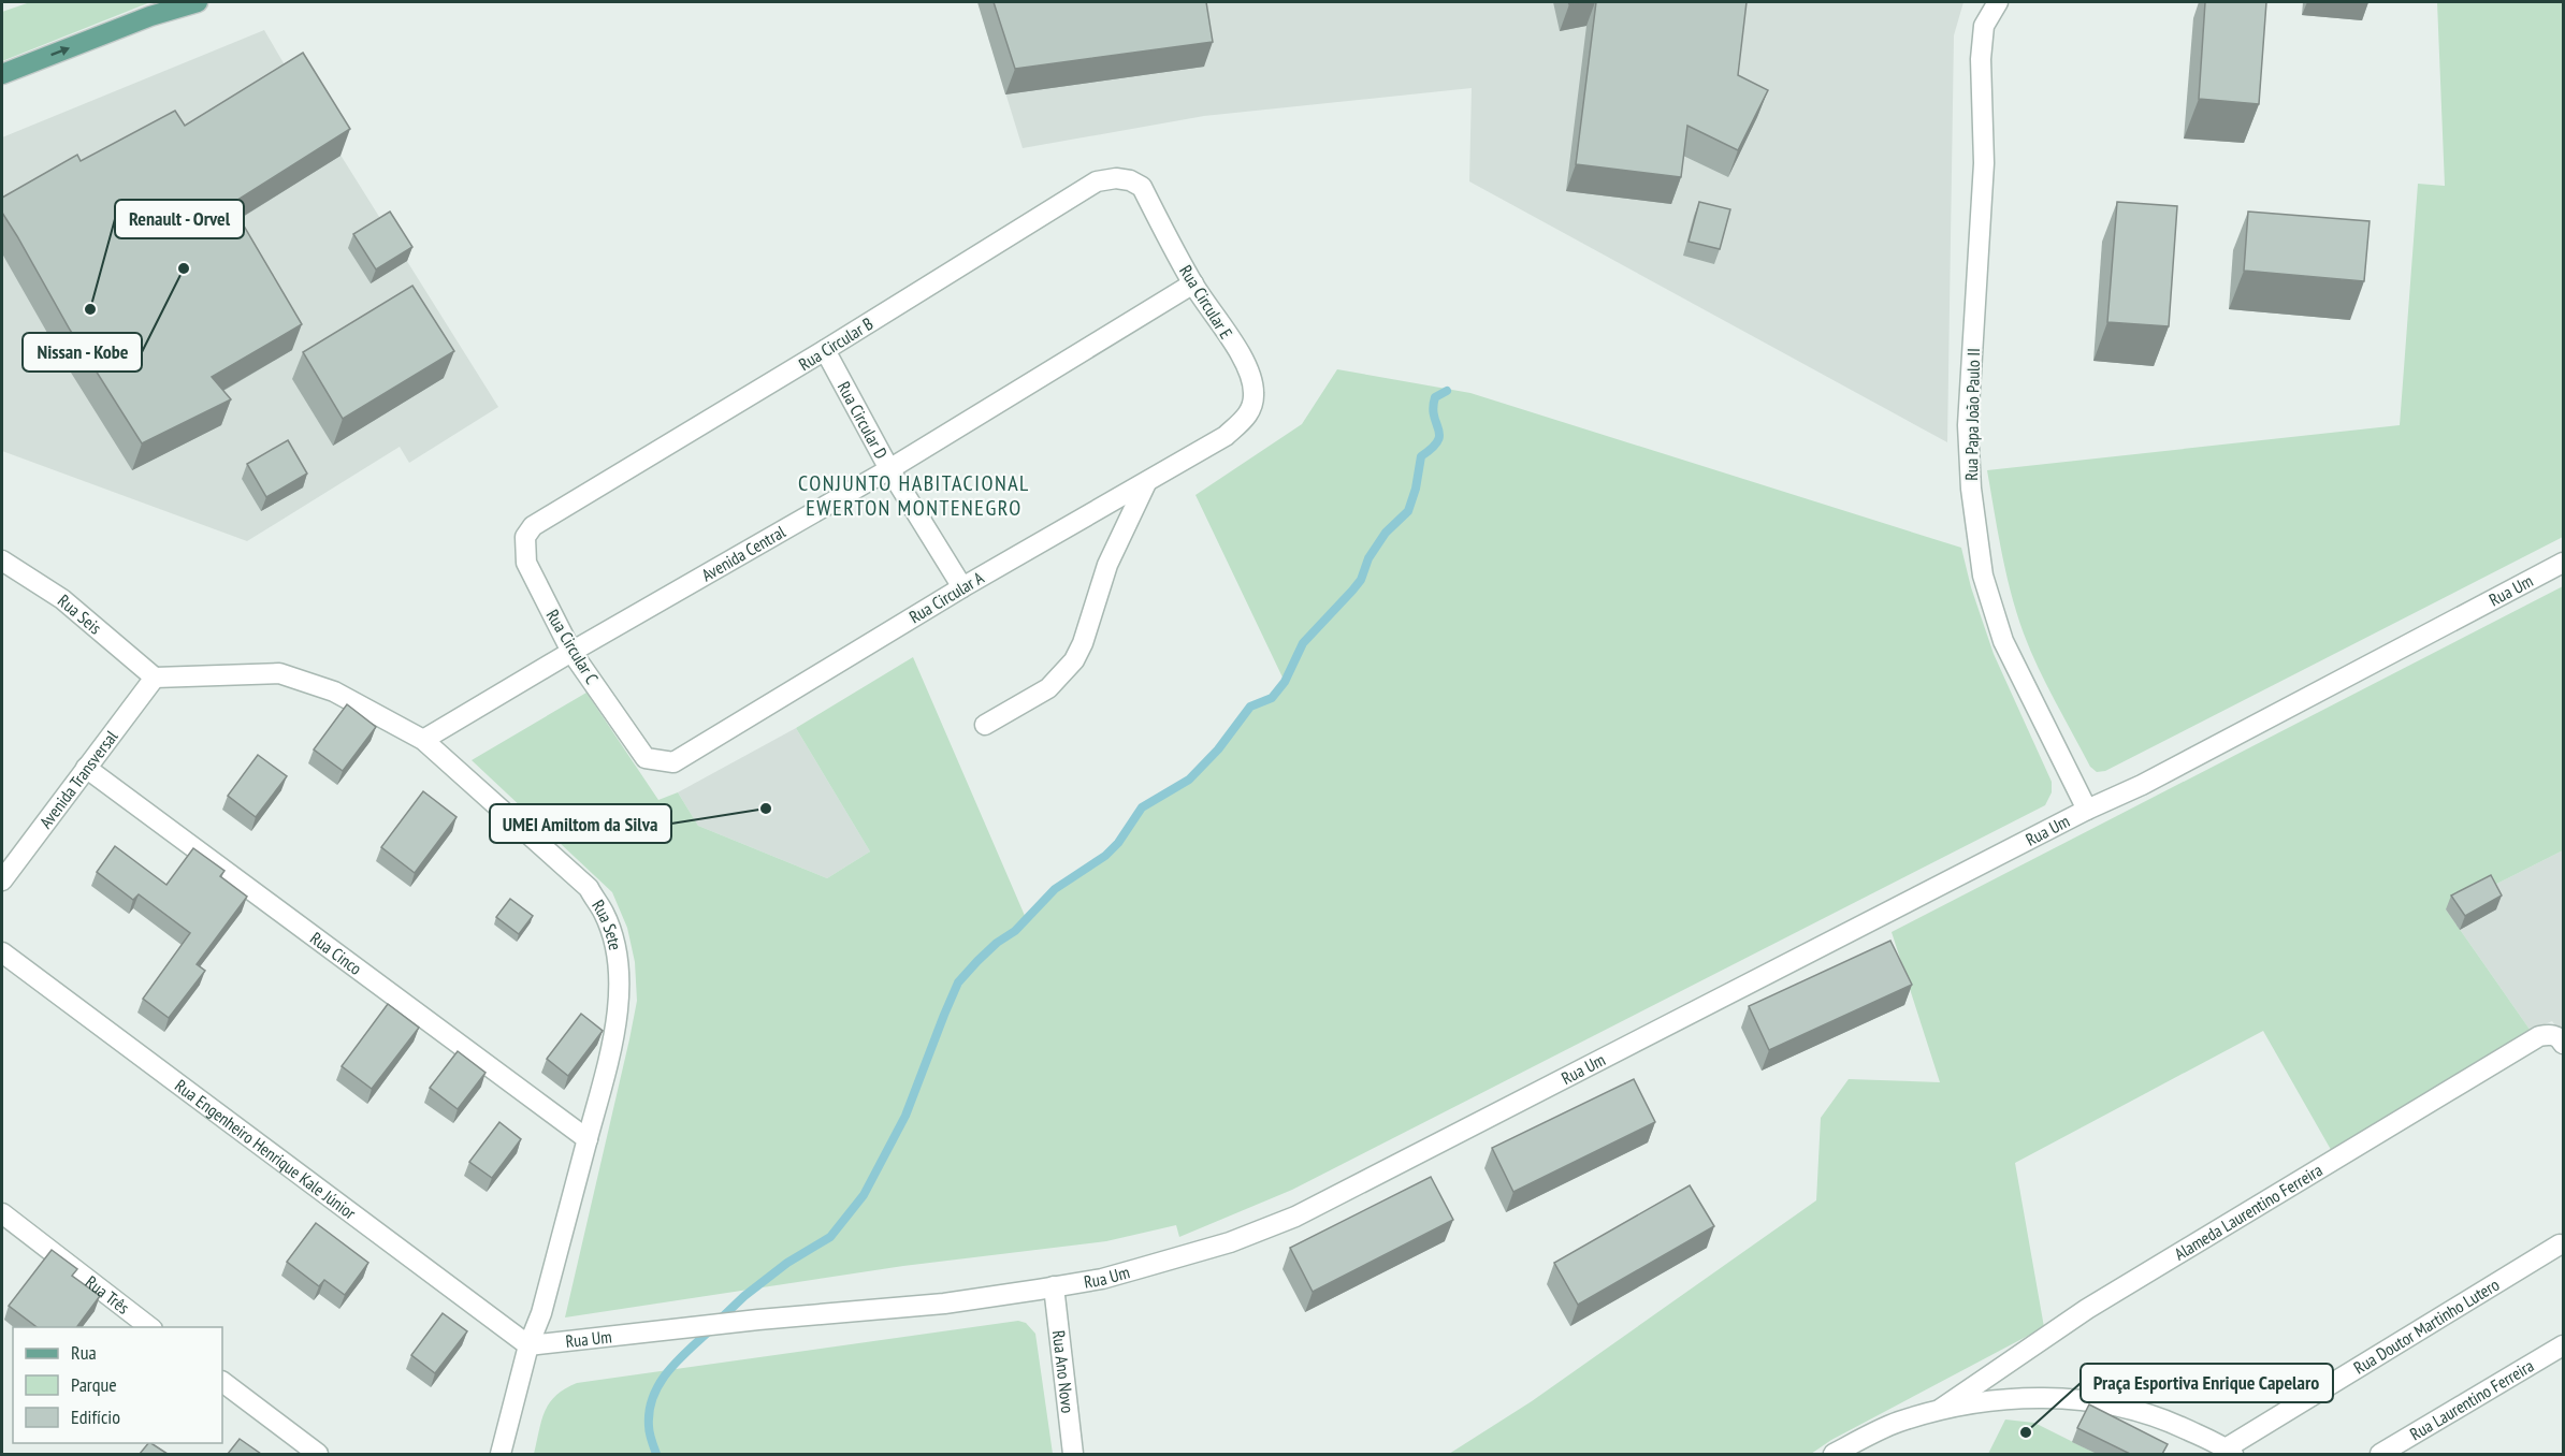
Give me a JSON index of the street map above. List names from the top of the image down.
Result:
{
  "streets": {
    "street": [
      "Rua Circular E",
      "Rua Circular B",
      "Rua Papa João Paulo II",
      "Rua Circular D",
      "Avenida Central",
      "Rua Um",
      "Rua Circular A",
      "Rua Seis",
      "Rua Circular C",
      "Avenida Transversal",
      "Rua Sete",
      "Rua Cinco",
      "Rua Engenheiro Henrique Kale Júnior",
      "Alameda Laurentino Ferreira",
      "Rua Três",
      "Rua Doutor Martinho Lutero",
      "Rua Ano Novo",
      "Rua Laurentino Ferreira"
    ]
  },
  "crossings": [
    ["Rua Circular E", "Rua Circular B"],
    ["Rua Circular E", "Avenida Central"],
    ["Rua Circular E", "Rua Circular A"],
    ["Rua Circular B", "Rua Circular D"],
    ["Rua Circular B", "Rua Circular C"],
    ["Rua Papa João Paulo II", "Rua Um"],
    ["Rua Circular D", "Avenida Central"],
    ["Rua Circular D", "Rua Circular A"],
    ["Avenida Central", "Rua Circular C"],
    ["Avenida Central", "Rua Sete"],
    ["Rua Um", "Rua Sete"],
    ["Rua Um", "Rua Engenheiro Henrique Kale Júnior"],
    ["Rua Um", "Rua Ano Novo"],
    ["Rua Circular A", "Rua Circular C"],
    ["Rua Seis", "Avenida Transversal"],
    ["Rua Seis", "Rua Sete"],
    ["Avenida Transversal", "Rua Sete"],
    ["Avenida Transversal", "Rua Cinco"],
    ["Rua Sete", "Rua Cinco"],
    ["Rua Sete", "Rua Engenheiro Henrique Kale Júnior"]
  ],
  "districts": ["CONJUNTO HABITACIONAL EWERTON MONTENEGRO"],
  "places": [
    "Nissan - Kobe",
    "Renault - Orvel",
    "UMEI Amiltom da Silva",
    "Praça Esportiva Enrique Capelaro"
  ],
  "legend": ["Rua", "Parque", "Edifício"]
}
